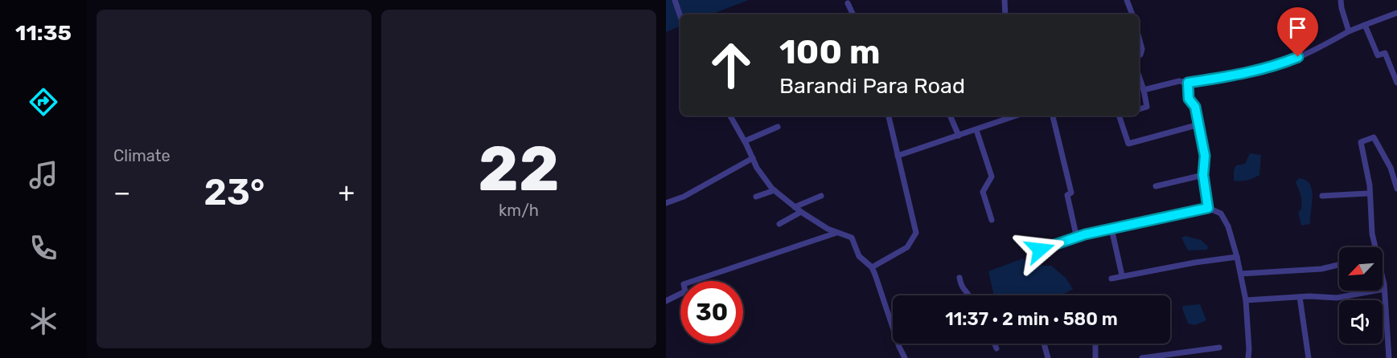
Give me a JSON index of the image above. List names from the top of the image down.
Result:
{
  "north": "bottom left",
  "page": {
    "tabs": "11:35",
    "tile": [
      "Climate",
      ["22", "km/h"]
    ],
    "turn": ["100 m", "Barandi Para Road"],
    "heat": ["−", "23°", "+"],
    "limit": "30",
    "trip": "11:37 · 2 min · 580 m"
  }
}
